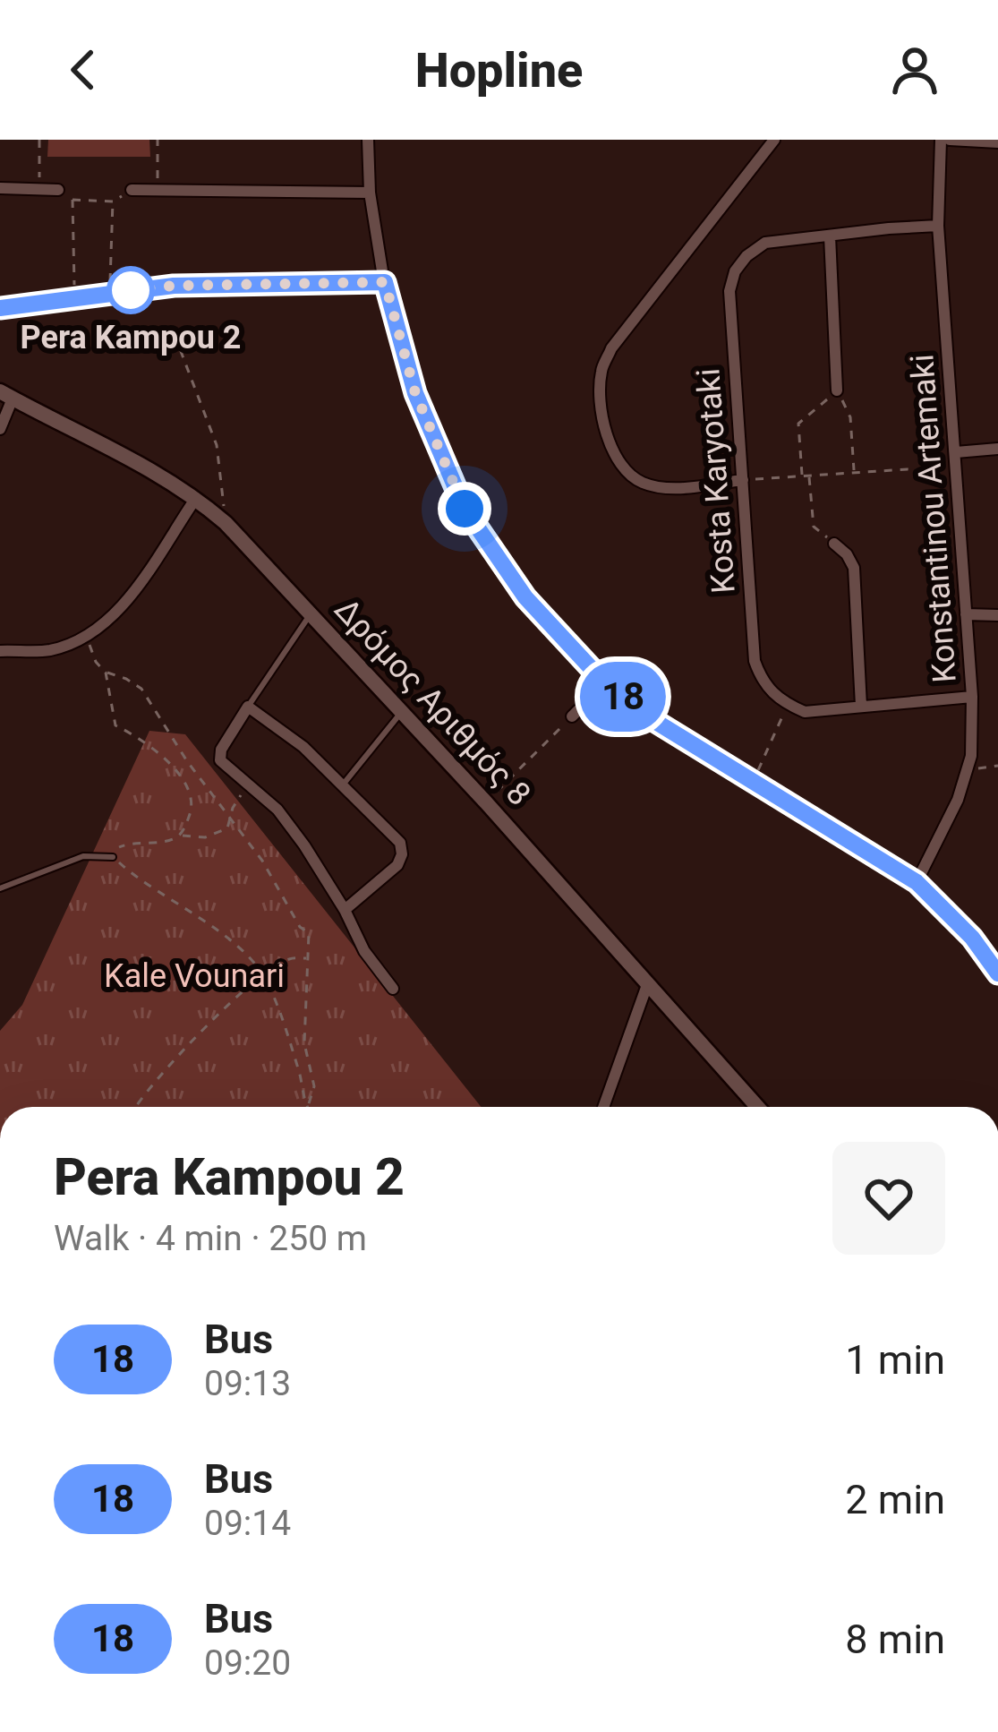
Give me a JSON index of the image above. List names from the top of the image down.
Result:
{
  "streets": {
    "street": ["Kosta Karyotaki", "Konstantinou Artemaki", "Δρόμος Αριθμός 8"]
  },
  "crossings": [
    ["Kosta Karyotaki", "Konstantinou Artemaki"]
  ],
  "parks": ["Kale Vounari"],
  "places": ["Pera Kampou 2"],
  "lines": ["bus line 18"],
  "page": {
    "header": "Hopline",
    "on_map": "18",
    "heading": ["Pera Kampou 2", "Walk · 4 min · 250 m"],
    "list": [
      {
        "mark": "18",
        "name": "Bus",
        "note": "09:13",
        "value": "1 min"
      },
      {
        "mark": "18",
        "name": "Bus",
        "note": "09:14",
        "value": "2 min"
      },
      {
        "mark": "18",
        "name": "Bus",
        "note": "09:20",
        "value": "8 min"
      }
    ]
  }
}
